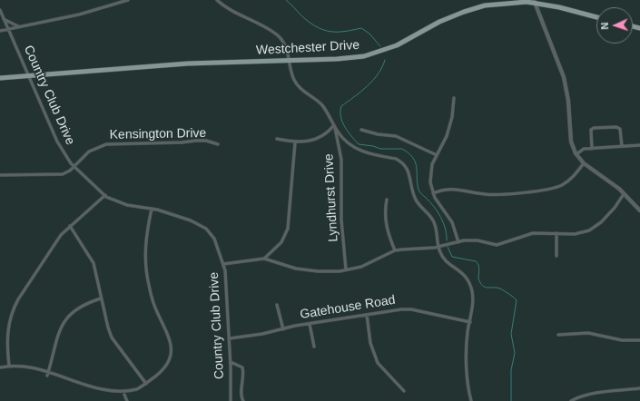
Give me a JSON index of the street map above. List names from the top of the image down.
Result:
{
  "streets": {
    "main road": ["Westchester Drive"],
    "street": [
      "Country Club Drive",
      "Kensington Drive",
      "Lyndhurst Drive",
      "Gatehouse Road"
    ]
  },
  "crossings": [
    ["Westchester Drive", "Country Club Drive"],
    ["Country Club Drive", "Kensington Drive"],
    ["Country Club Drive", "Gatehouse Road"]
  ],
  "north": "left"
}
